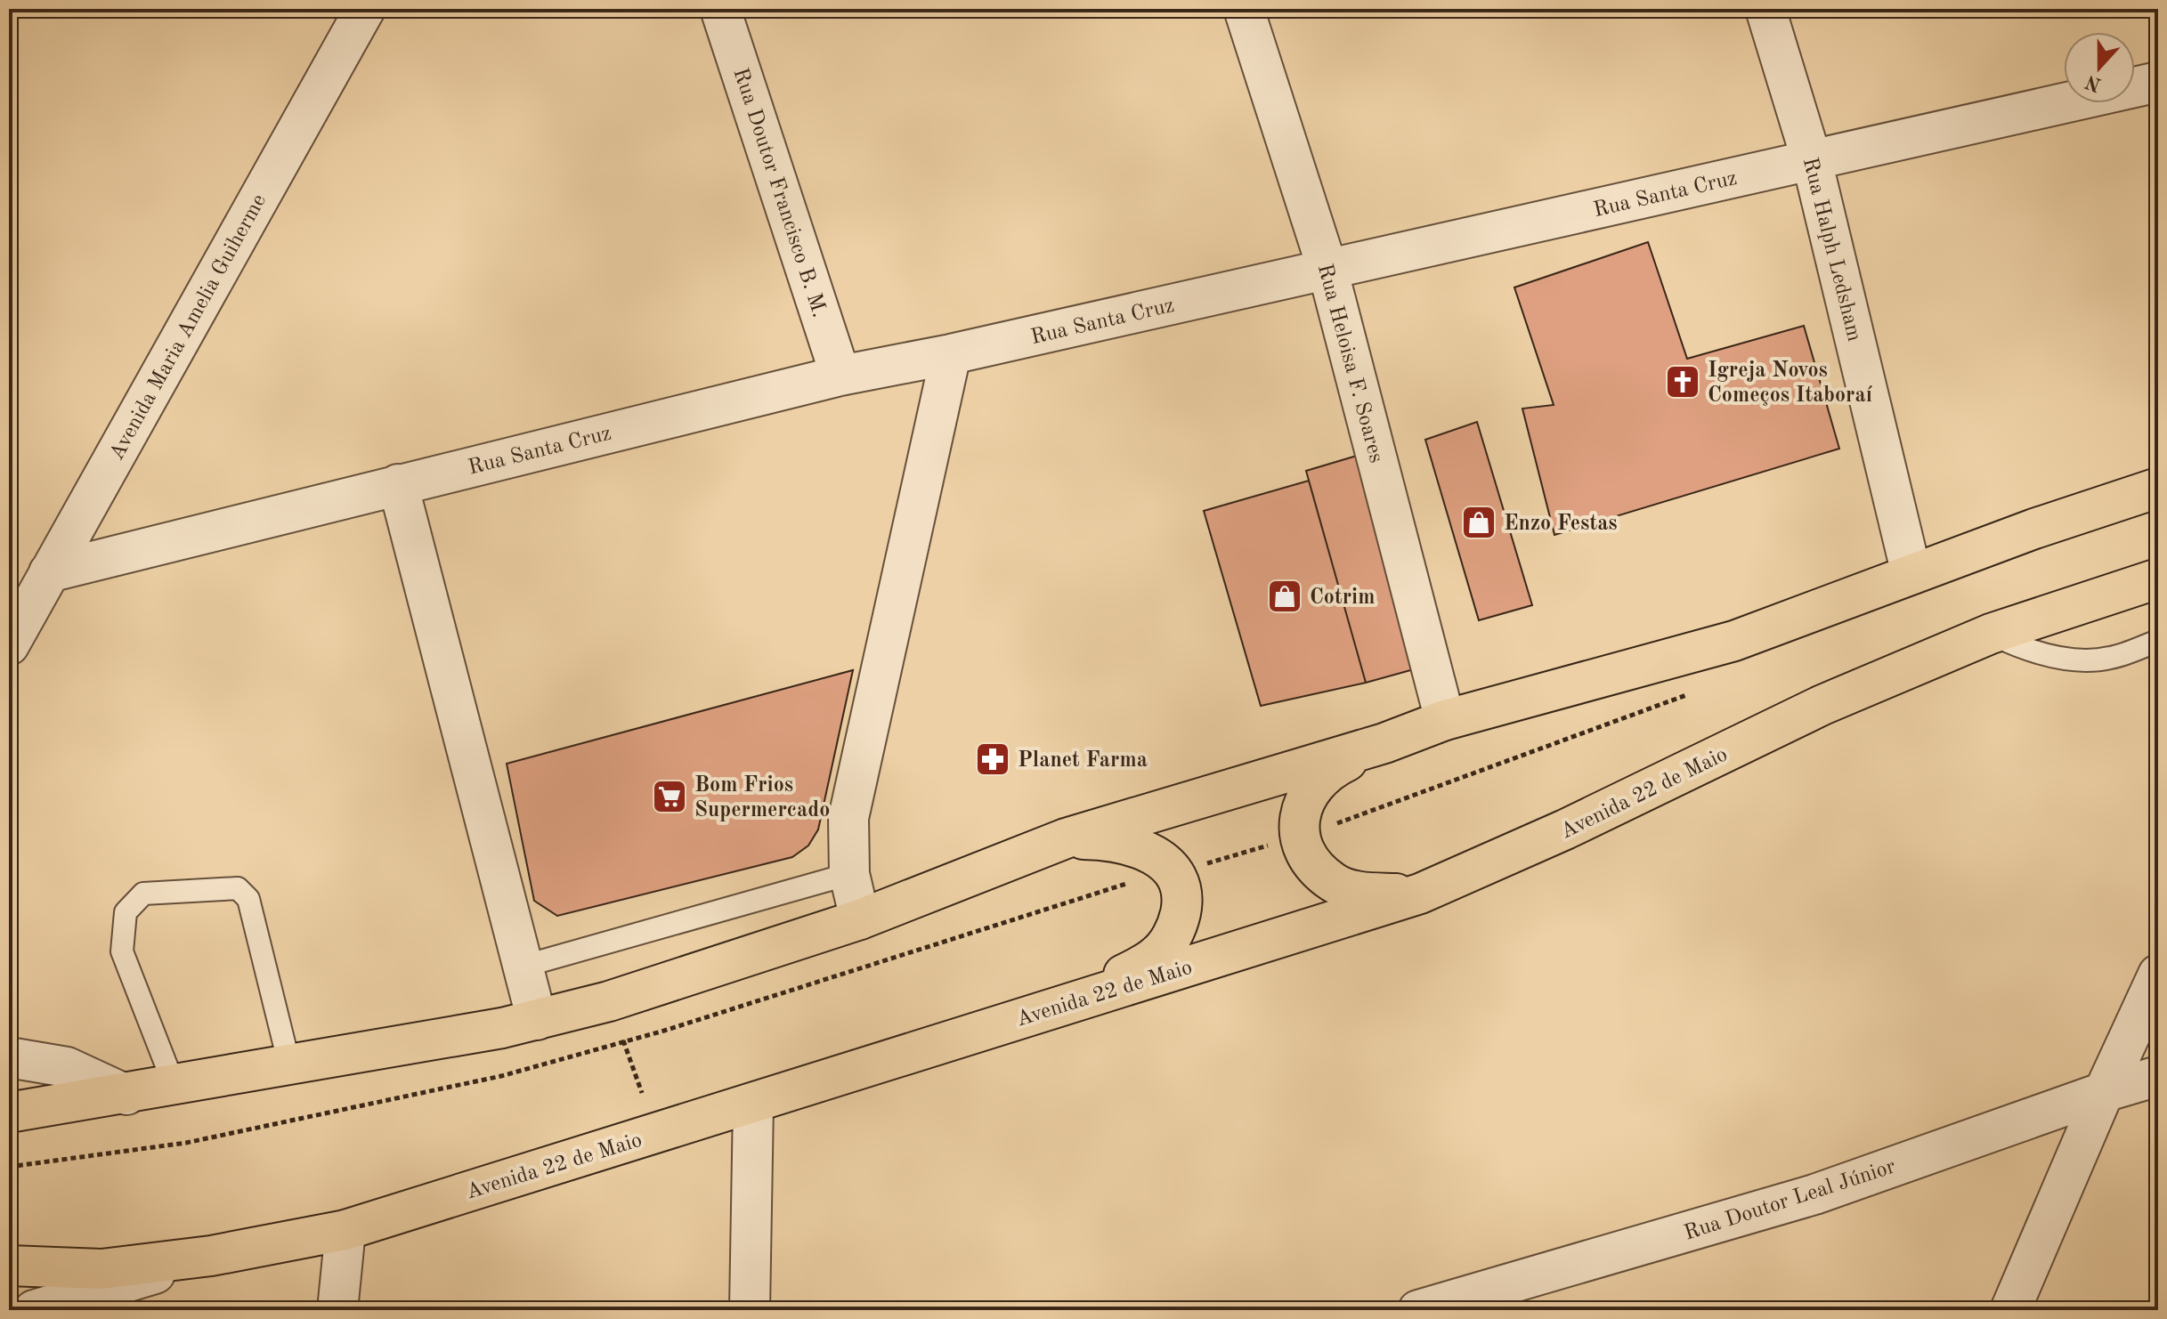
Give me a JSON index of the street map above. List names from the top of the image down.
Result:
{
  "streets": {
    "main road": ["Avenida 22 de Maio"],
    "street": [
      "Rua Doutor Francisco B. M.",
      "Rua Santa Cruz",
      "Rua Halph Ledsham",
      "Avenida Maria Amelia Guiherme",
      "Rua Heloisa F. Soares",
      "Rua Doutor Leal Júnior"
    ]
  },
  "crossings": [
    ["Rua Doutor Francisco B. M.", "Rua Santa Cruz"],
    ["Rua Santa Cruz", "Rua Halph Ledsham"],
    ["Rua Santa Cruz", "Avenida Maria Amelia Guiherme"],
    ["Rua Santa Cruz", "Rua Heloisa F. Soares"]
  ],
  "places": {
    "church": ["Igreja Novos Começos Itaboraí"],
    "shop": ["Enzo Festas", "Cotrim"],
    "pharmacy": ["Planet Farma"],
    "supermarket": ["Bom Frios Supermercado"]
  },
  "north": "bottom"
}
